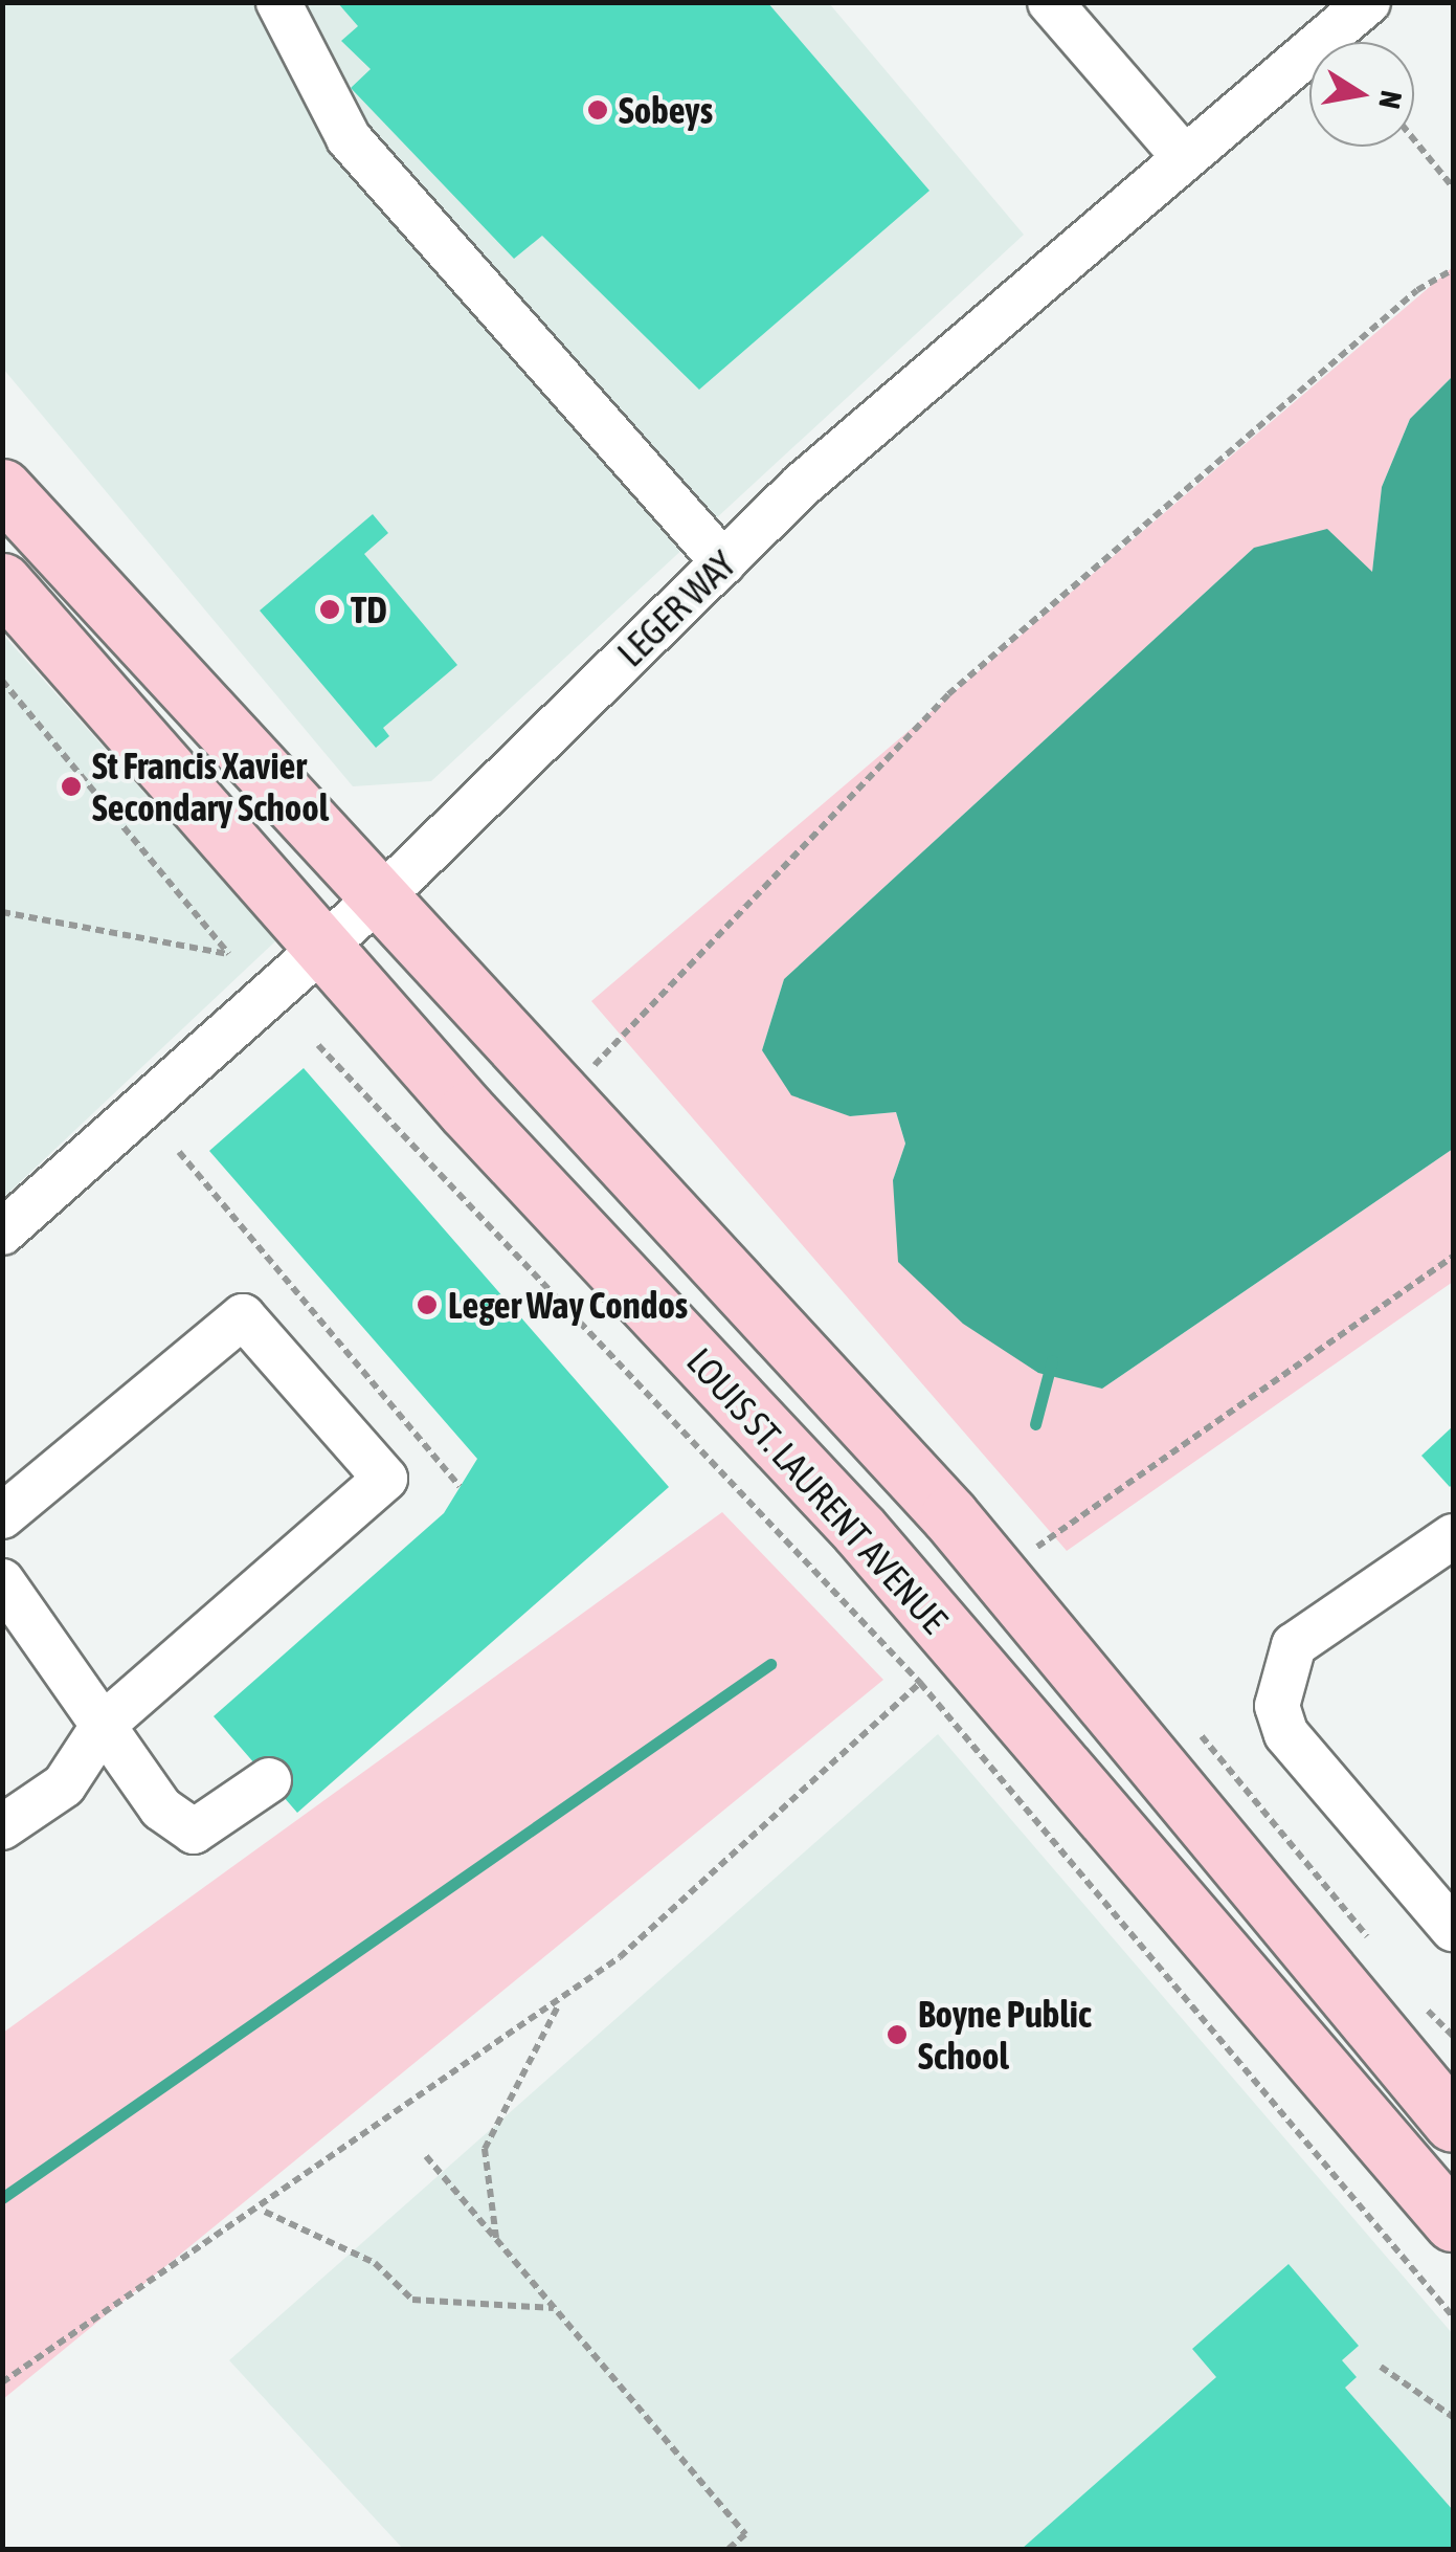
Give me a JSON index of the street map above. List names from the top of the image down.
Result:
{
  "streets": {
    "main road": ["LOUIS ST. LAURENT AVENUE"],
    "street": ["LEGER WAY"]
  },
  "crossings": [
    ["LEGER WAY", "LOUIS ST. LAURENT AVENUE"]
  ],
  "places": [
    "Sobeys",
    "TD",
    "St Francis Xavier Secondary School",
    "Leger Way Condos",
    "Boyne Public School"
  ],
  "north": "right"
}
